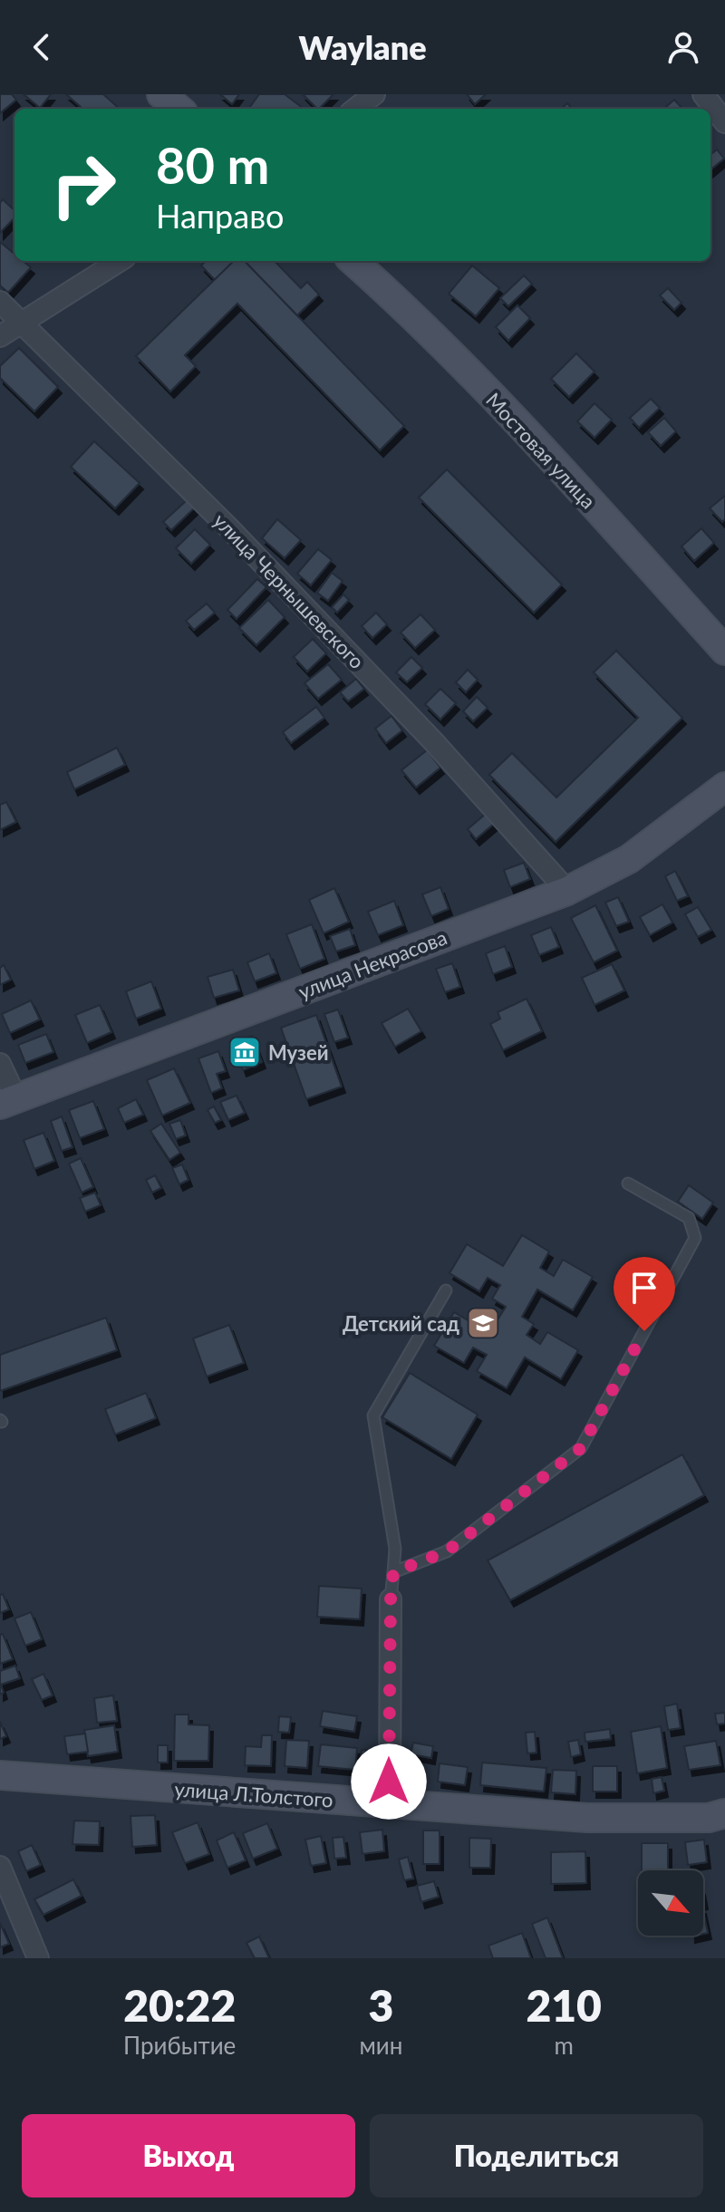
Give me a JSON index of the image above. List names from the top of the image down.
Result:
{
  "streets": {
    "street": [
      "Мостовая улица",
      "улица Чернышевского",
      "улица Некрасова",
      "улица Л.Толстого"
    ]
  },
  "crossings": [
    ["улица Чернышевского", "улица Некрасова"]
  ],
  "places": {
    "museum": ["Музей"],
    "school or university": ["Детский сад"]
  },
  "north": "bottom right",
  "page": {
    "header": "Waylane",
    "turn": ["80 m", "Направо"],
    "eta": [
      "20:22",
      "Прибытие",
      "3",
      "мин",
      "210",
      "m"
    ],
    "buttons": ["Выход", "Поделиться"]
  }
}
